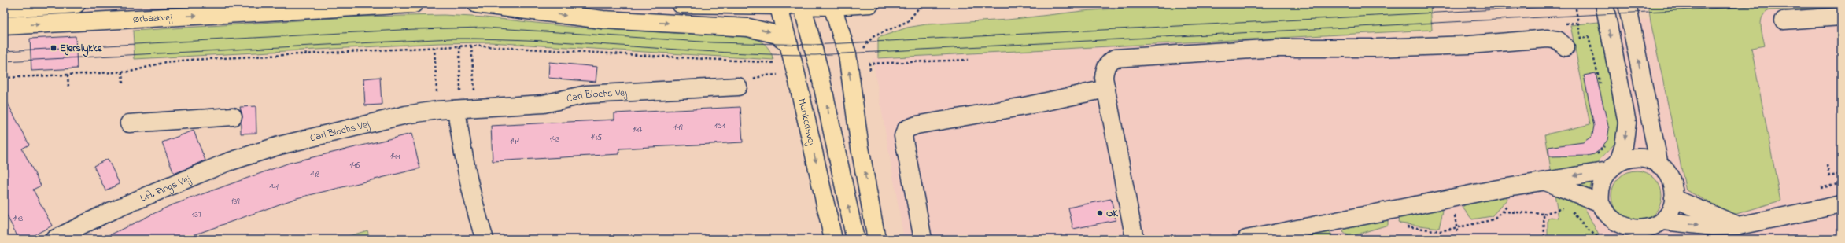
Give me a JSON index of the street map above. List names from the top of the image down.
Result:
{
  "streets": {
    "main road": ["Ørbækvej", "Munkerisvej"],
    "street": ["Carl Blochs Vej", "L.A. Rings Vej"]
  },
  "crossings": [
    ["Carl Blochs Vej", "L.A. Rings Vej"]
  ],
  "one_way": ["Ørbækvej"],
  "places": {
    "transit": ["Ejerslykke"],
    "other": ["OK"]
  },
  "house_numbers": [
    "151",
    "149",
    "147",
    "145",
    "143",
    "141",
    "144",
    "146",
    "148",
    "141",
    "139",
    "137",
    "143"
  ]
}
